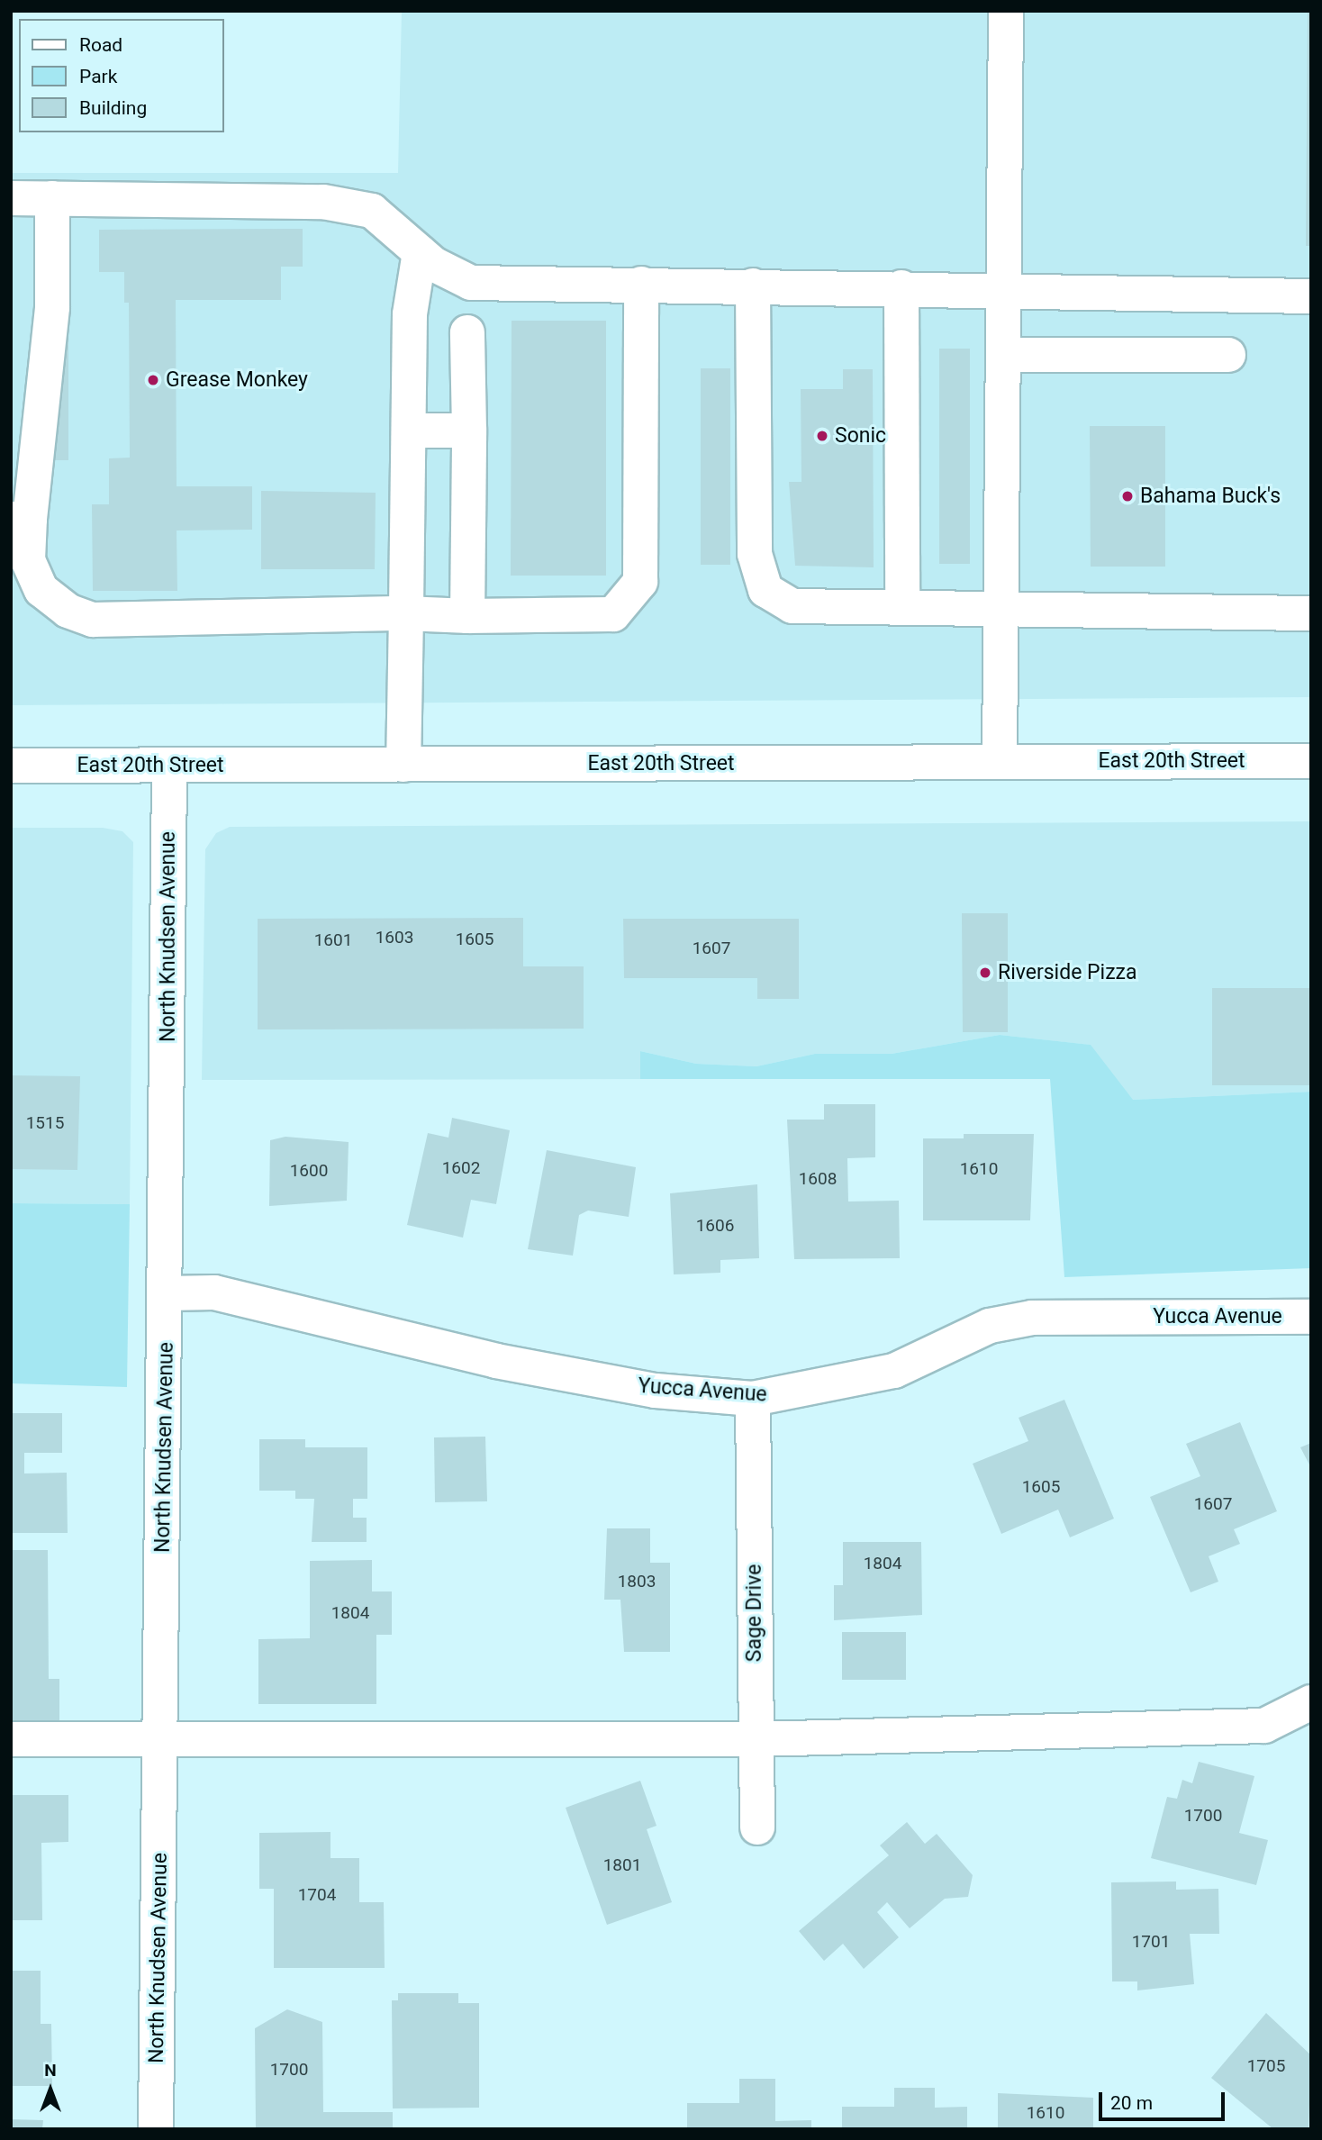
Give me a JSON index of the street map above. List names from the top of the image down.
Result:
{
  "streets": {
    "street": [
      "East 20th Street",
      "North Knudsen Avenue",
      "Yucca Avenue",
      "Sage Drive"
    ]
  },
  "crossings": [
    ["East 20th Street", "North Knudsen Avenue"],
    ["North Knudsen Avenue", "Yucca Avenue"],
    ["Yucca Avenue", "Sage Drive"]
  ],
  "places": [
    "Grease Monkey",
    "Sonic",
    "Bahama Buck's",
    "Riverside Pizza"
  ],
  "house_numbers": [
    "1603",
    "1605",
    "1601",
    "1607",
    "1515",
    "1602",
    "1610",
    "1600",
    "1608",
    "1606",
    "1605",
    "1607",
    "1804",
    "1803",
    "1804",
    "1700",
    "1801",
    "1704",
    "1701",
    "1705",
    "1700",
    "1610"
  ],
  "legend": ["Road", "Park", "Building"],
  "scale_bar": "20 m",
  "north": "top"
}
